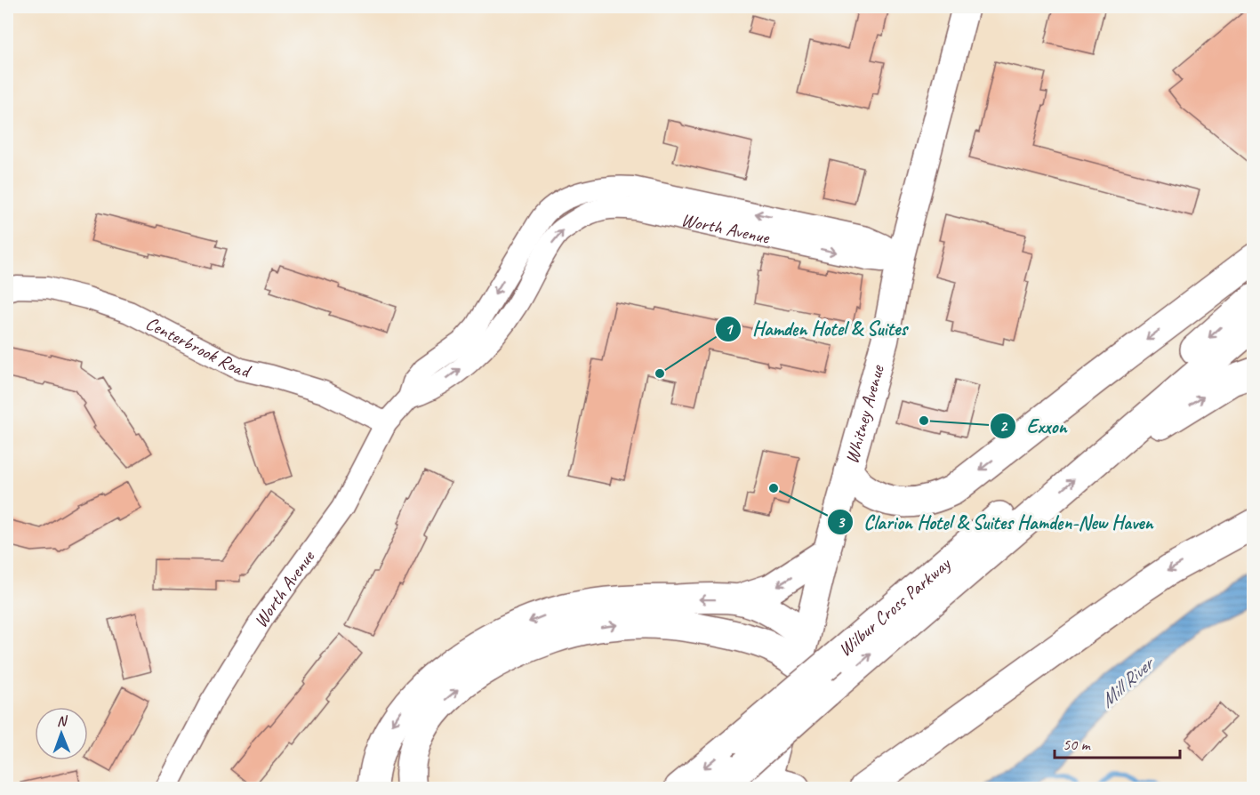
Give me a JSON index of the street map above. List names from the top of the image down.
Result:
{
  "streets": {
    "highway": ["Wilbur Cross Parkway"],
    "main road": ["Whitney Avenue"],
    "street": ["Worth Avenue", "Centerbrook Road"]
  },
  "crossings": [
    ["Worth Avenue", "Centerbrook Road"],
    ["Worth Avenue", "Whitney Avenue"],
    ["Whitney Avenue", "Wilbur Cross Parkway"]
  ],
  "water": ["Mill River"],
  "places": ["Hamden Hotel & Suites", "Exxon", "Clarion Hotel & Suites Hamden-New Haven"],
  "scale_bar": "50 m",
  "north": "top"
}
